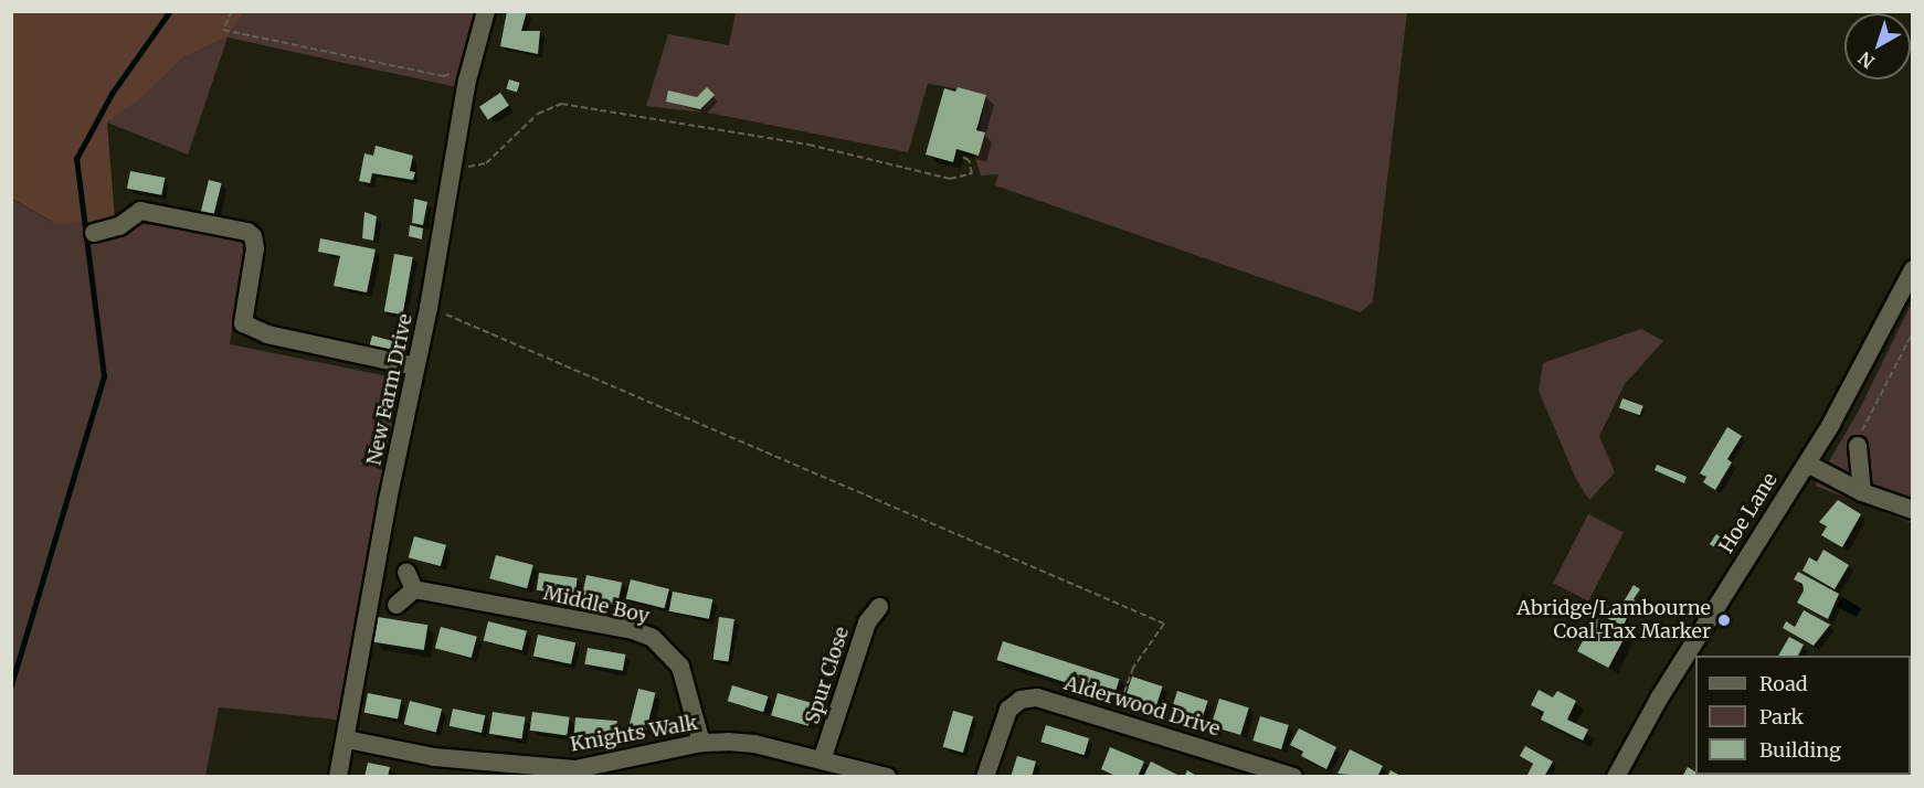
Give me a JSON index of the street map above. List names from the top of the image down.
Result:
{
  "streets": {
    "street": [
      "New Farm Drive",
      "Hoe Lane",
      "Middle Boy",
      "Spur Close",
      "Alderwood Drive",
      "Knights Walk"
    ]
  },
  "crossings": [
    ["New Farm Drive", "Knights Walk"],
    ["Middle Boy", "Knights Walk"],
    ["Spur Close", "Knights Walk"]
  ],
  "places": ["Abridge/Lambourne Coal Tax Marker"],
  "legend": ["Road", "Park", "Building"],
  "north": "bottom left"
}
